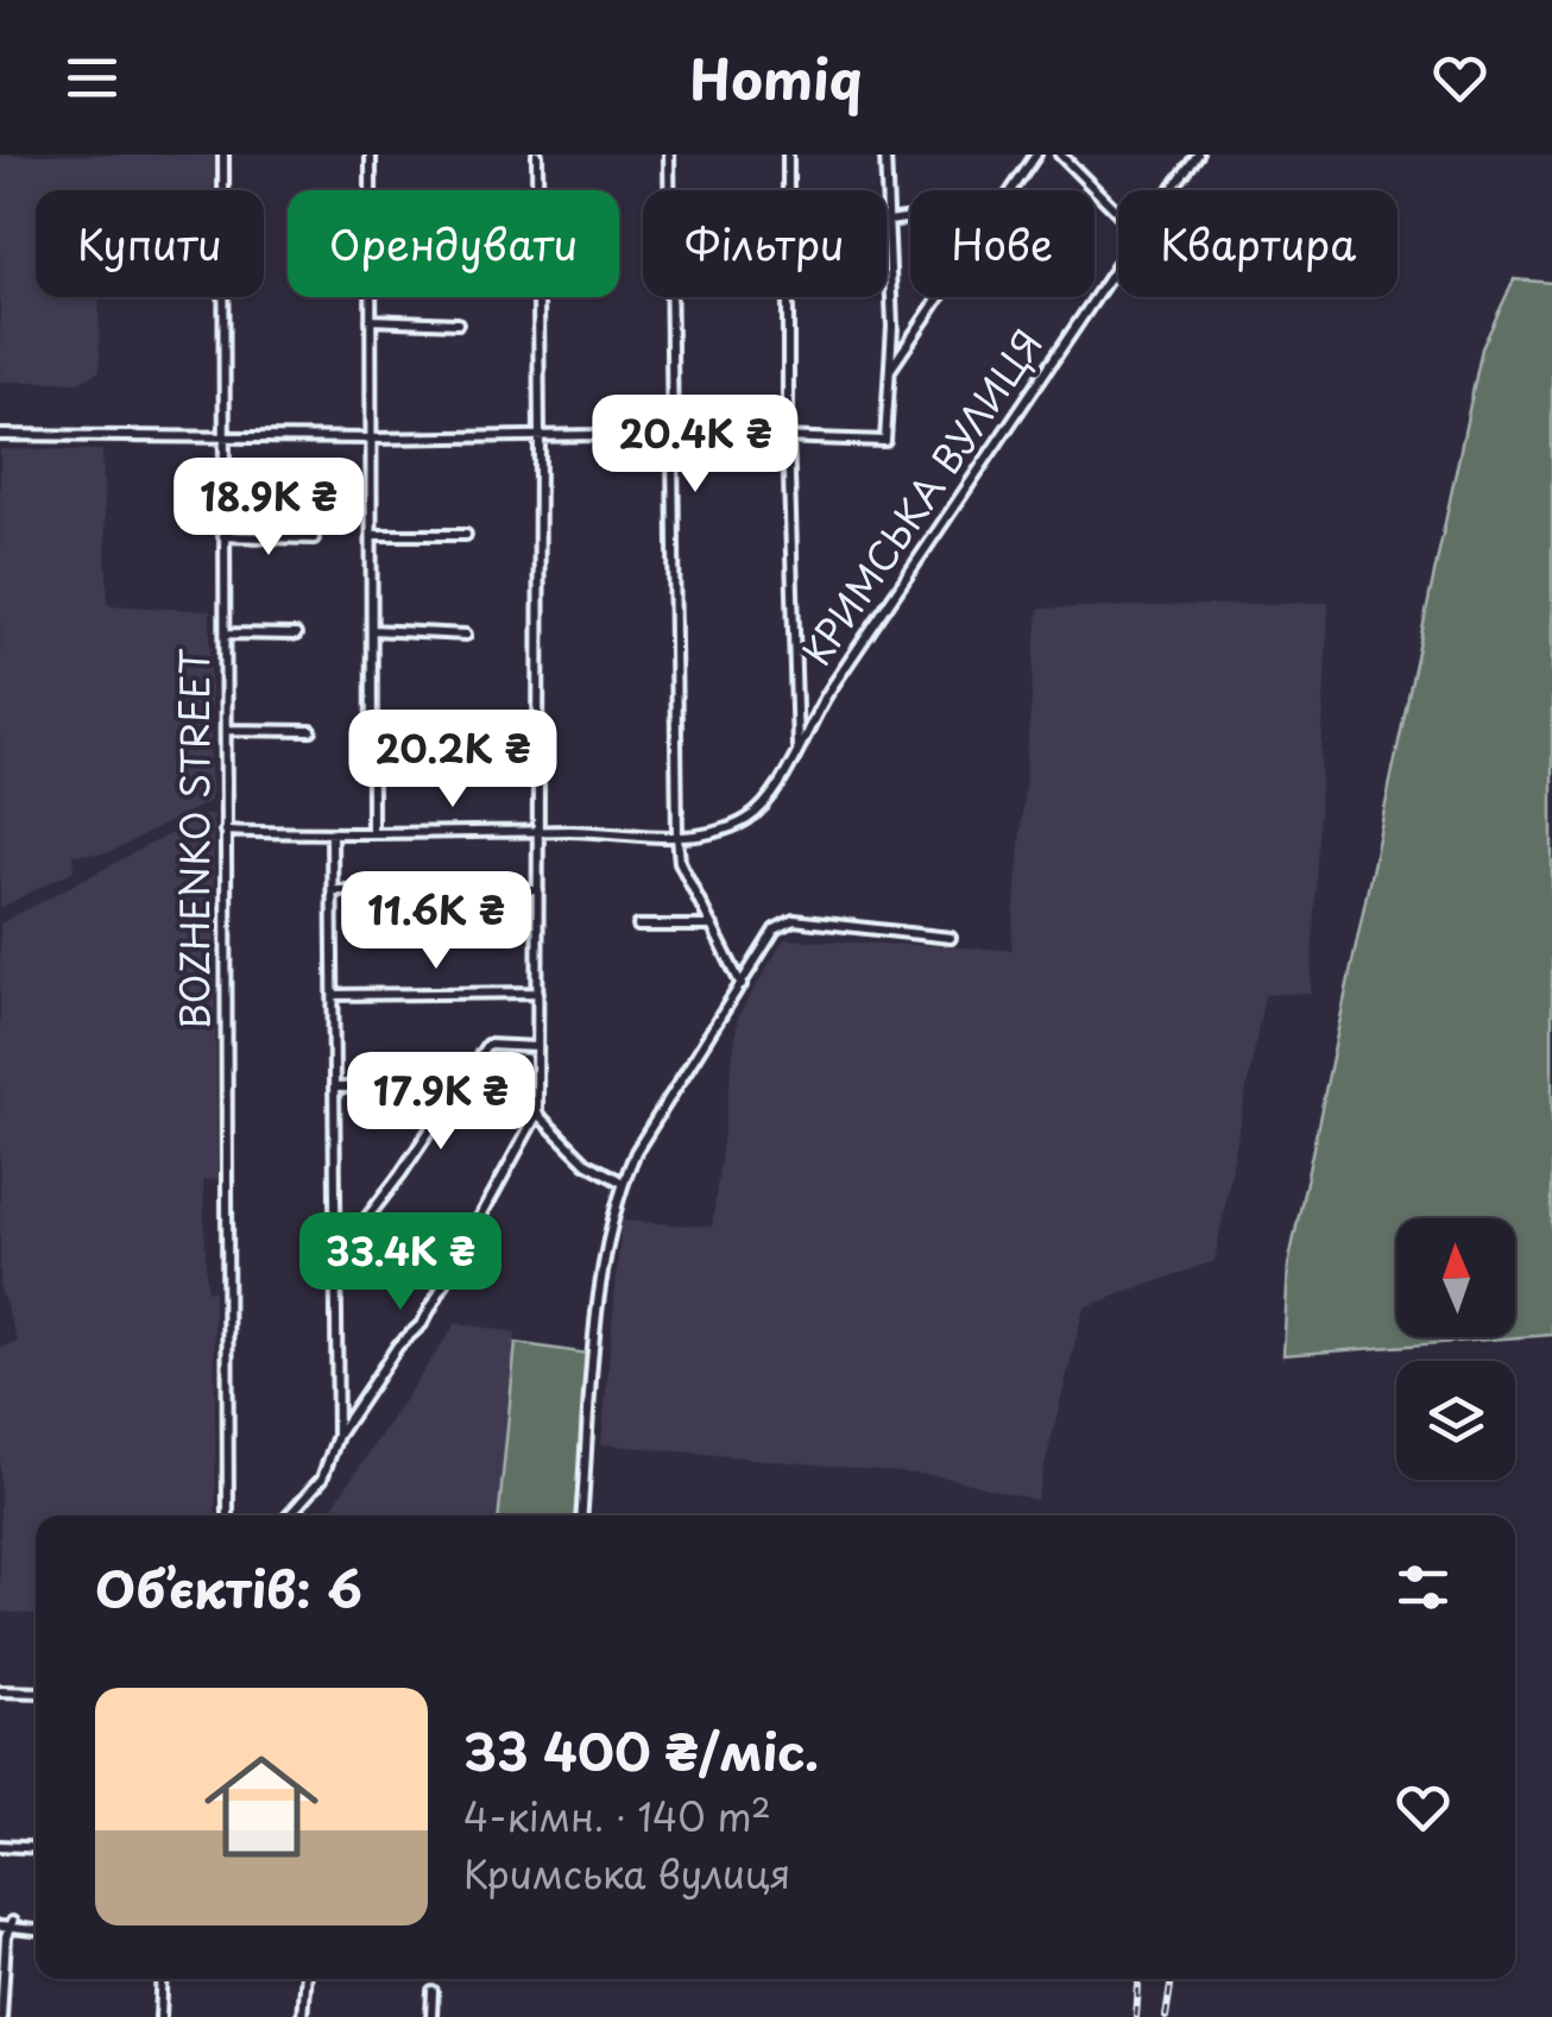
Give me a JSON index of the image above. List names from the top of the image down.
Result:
{
  "streets": {
    "street": ["КРИМСЬКА ВУЛИЦЯ", "BOZHENKO STREET"]
  },
  "crossings": [
    ["КРИМСЬКА ВУЛИЦЯ", "BOZHENKO STREET"]
  ],
  "north": "top",
  "page": {
    "header": "Homiq",
    "chip": [
      "Купити",
      "Орендувати",
      "Фільтри",
      "Нове",
      "Квартира"
    ],
    "price": [
      "20.4K ₴",
      "18.9K ₴",
      "20.2K ₴",
      "11.6K ₴",
      "17.9K ₴",
      "33.4K ₴"
    ],
    "heading": "Об’єктів: 6",
    "list": [
      {
        "name": "33 400 ₴/міс.",
        "note": "4-кімн. · 140 m² · Кримська вулиця"
      }
    ]
  }
}
